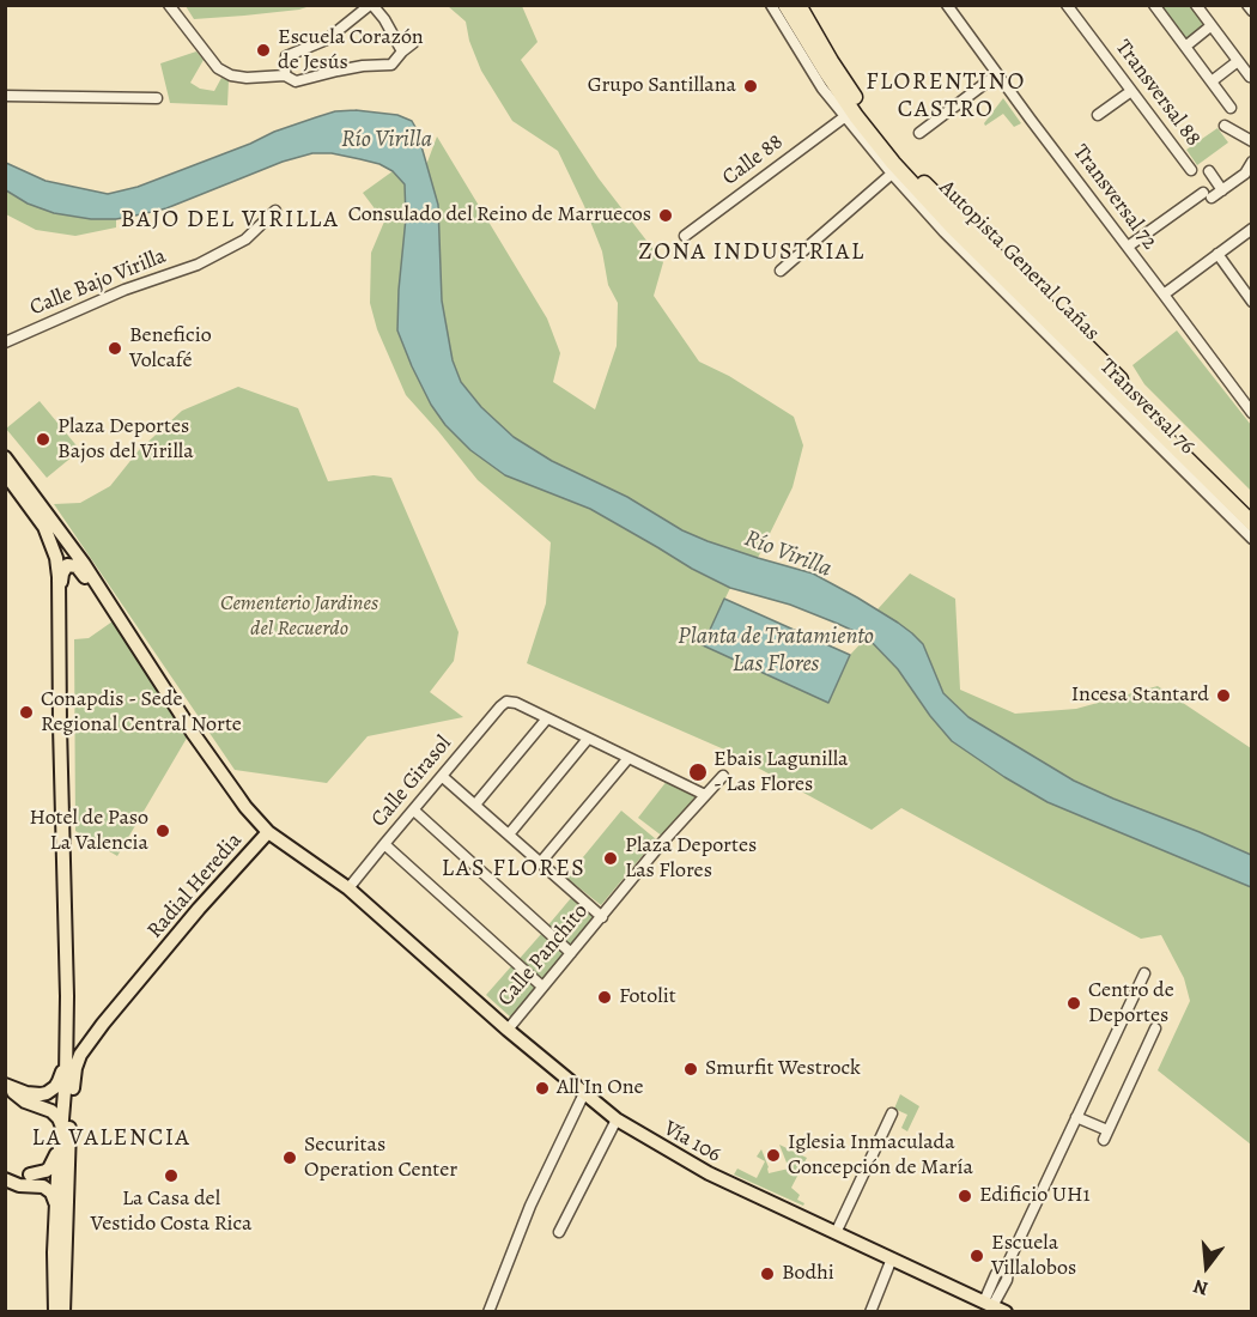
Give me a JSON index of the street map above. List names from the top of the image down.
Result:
{
  "streets": {
    "highway": ["Autopista General Cañas"],
    "main road": ["Radial Heredia", "Vía 106"],
    "street": [
      "Transversal 88",
      "Calle 88",
      "Transversal 72",
      "Calle Bajo Virilla",
      "Transversal 76",
      "Calle Girasol",
      "Calle Panchito"
    ]
  },
  "crossings": [
    ["Calle 88", "Transversal 76"],
    ["Calle Girasol", "Vía 106"],
    ["Radial Heredia", "Vía 106"],
    ["Calle Panchito", "Vía 106"]
  ],
  "districts": [
    "FLORENTINO CASTRO",
    "BAJO DEL VIRILLA",
    "ZONA INDUSTRIAL",
    "LAS FLORES",
    "LA VALENCIA"
  ],
  "water": ["Río Virilla", "Planta de Tratamiento Las Flores"],
  "parks": ["Cementerio Jardines del Recuerdo"],
  "places": [
    "Escuela Corazón de Jesús",
    "Grupo Santillana",
    "Consulado del Reino de Marruecos",
    "Beneficio Volcafé",
    "Plaza Deportes Bajos del Virilla",
    "Incesa Stantard",
    "Conapdis - Sede Regional Central Norte",
    "Ebais Lagunilla - Las Flores",
    "Hotel de Paso La Valencia",
    "Plaza Deportes Las Flores",
    "Fotolit",
    "Centro de Deportes",
    "Smurfit Westrock",
    "All In One",
    "Iglesia Inmaculada Concepción de María",
    "Securitas Operation Center",
    "La Casa del Vestido Costa Rica",
    "Edificio UH1",
    "Escuela Villalobos",
    "Bodhi"
  ],
  "north": "bottom"
}
